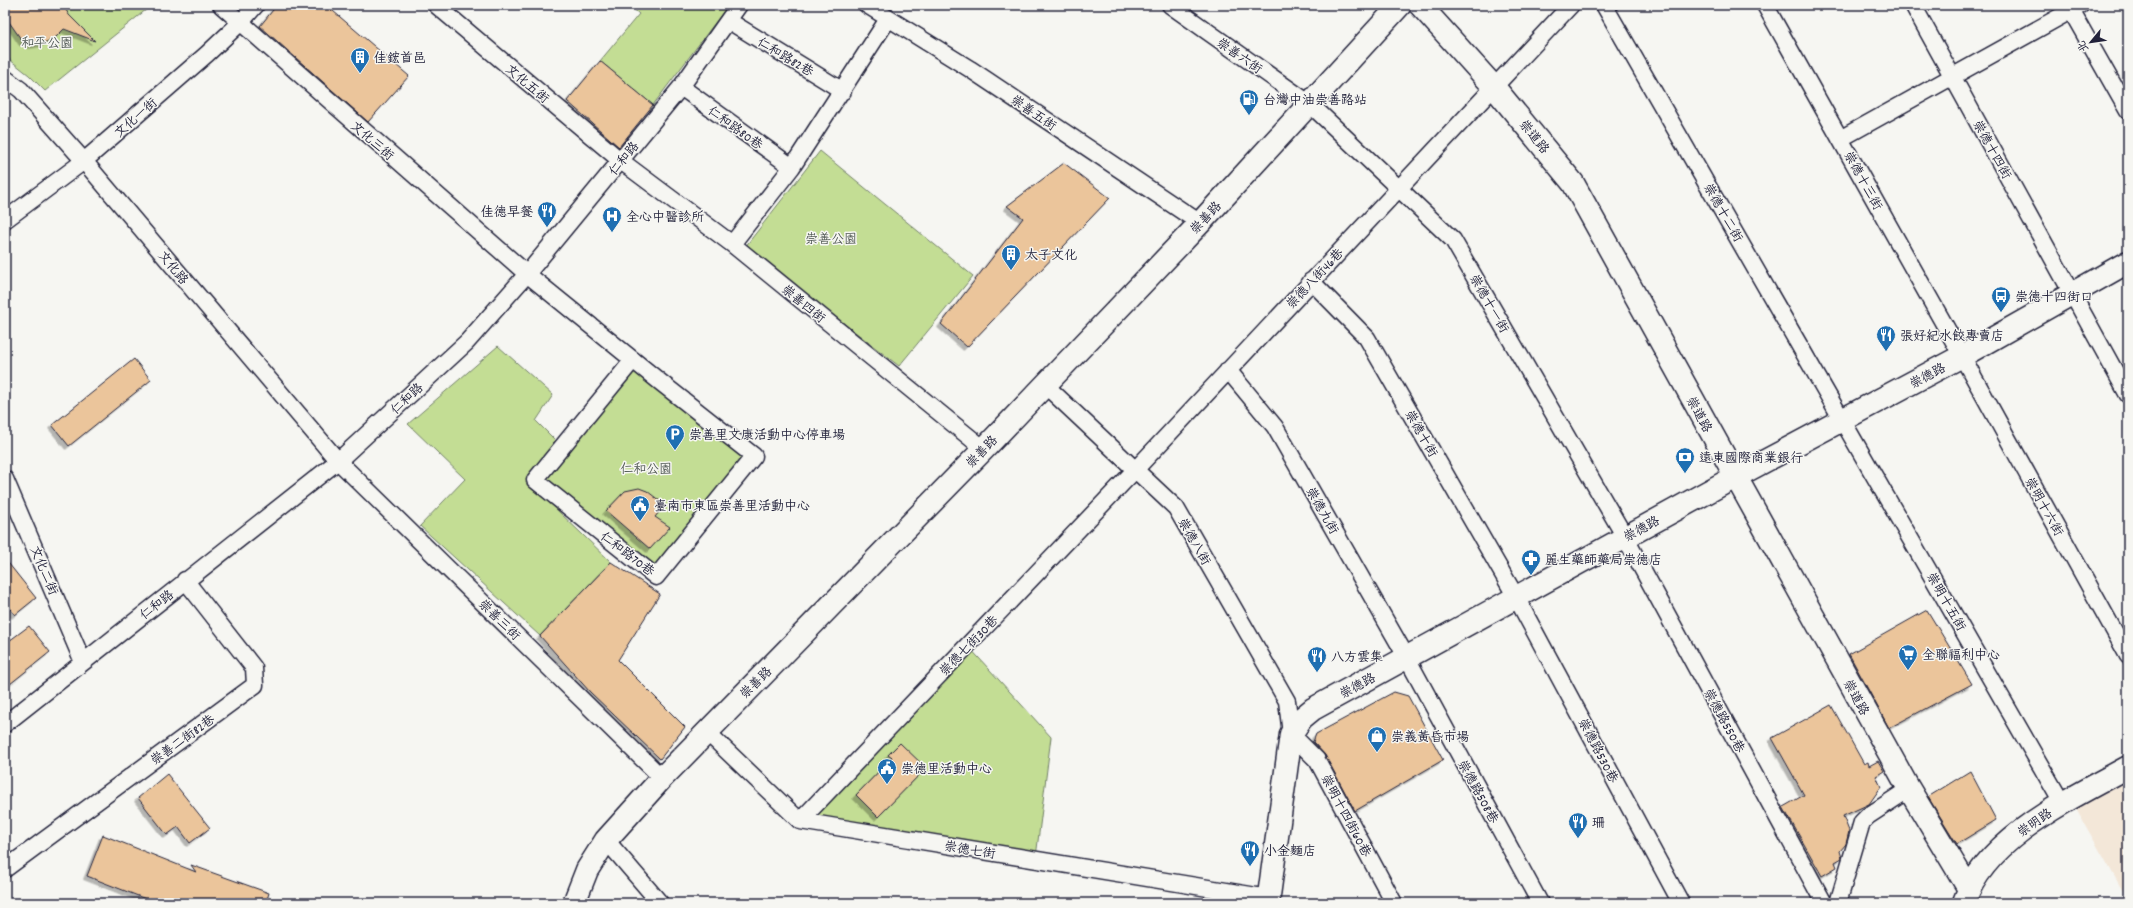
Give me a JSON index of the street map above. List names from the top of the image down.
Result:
{
  "streets": {
    "street": [
      "崇善六街",
      "仁和路82巷",
      "文化五街",
      "崇善五街",
      "文化一街",
      "仁和路80巷",
      "崇道路",
      "文化三街",
      "崇德十四街",
      "仁和路",
      "崇德十三街",
      "崇德十二街",
      "崇善路",
      "文化路",
      "崇德八街46巷",
      "崇善四街",
      "崇德十一街",
      "崇德路",
      "崇德十街",
      "崇明十六街",
      "崇德九街",
      "崇德八街",
      "仁和路70巷",
      "文化二街",
      "崇明十五街",
      "崇善三街",
      "崇德七街30巷",
      "崇德路550巷",
      "崇善二街82巷",
      "崇德路530巷",
      "崇德路508巷",
      "崇明十四街60巷",
      "崇明路",
      "崇德七街"
    ]
  },
  "crossings": [
    ["崇善六街", "崇善路"],
    ["崇善六街", "崇德十一街"],
    ["仁和路82巷", "仁和路"],
    ["文化五街", "仁和路"],
    ["文化五街", "崇善四街"],
    ["崇善五街", "崇善路"],
    ["文化一街", "文化三街"],
    ["文化一街", "文化路"],
    ["仁和路80巷", "仁和路"],
    ["崇道路", "崇德八街46巷"],
    ["崇道路", "崇德路"],
    ["崇道路", "崇明路"],
    ["文化三街", "仁和路"],
    ["文化三街", "仁和路70巷"],
    ["崇德十四街", "崇德路"],
    ["仁和路", "文化路"],
    ["仁和路", "崇善四街"],
    ["仁和路", "仁和路70巷"],
    ["仁和路", "文化二街"],
    ["仁和路", "崇善三街"],
    ["仁和路", "崇善二街82巷"],
    ["崇德十三街", "崇德路"],
    ["崇德十三街", "崇明十六街"],
    ["崇德十二街", "崇德路"],
    ["崇德十二街", "崇明十五街"],
    ["崇善路", "崇善四街"],
    ["崇善路", "崇德十一街"],
    ["崇善路", "崇德八街"],
    ["崇善路", "崇善三街"],
    ["文化路", "崇善三街"],
    ["崇德八街46巷", "崇德十一街"],
    ["崇德八街46巷", "崇德十街"],
    ["崇德八街46巷", "崇德九街"],
    ["崇德八街46巷", "崇德八街"],
    ["崇德八街46巷", "崇德七街30巷"],
    ["崇德十一街", "崇德路"],
    ["崇德十一街", "崇德路550巷"],
    ["崇德路", "崇德十街"],
    ["崇德路", "崇明十六街"],
    ["崇德路", "崇德九街"],
    ["崇德路", "崇德八街"],
    ["崇德路", "崇明十五街"],
    ["崇德路", "崇德路550巷"],
    ["崇德路", "崇德路530巷"],
    ["崇德路", "崇德路508巷"],
    ["崇德路", "崇明十四街60巷"],
    ["崇德路", "崇德七街"],
    ["崇德十街", "崇德路530巷"],
    ["崇德九街", "崇德路508巷"],
    ["崇德八街", "崇德七街30巷"],
    ["崇德八街", "崇明十四街60巷"],
    ["崇明十五街", "崇明路"],
    ["崇德七街30巷", "崇德七街"]
  ],
  "parks": ["和平公園", "崇善公園", "仁和公園"],
  "places": {
    "building": ["佳鋐首邑", "太子文化"],
    "fuel station": ["台灣中油崇善路站"],
    "restaurant": [
      "佳德早餐",
      "張好紀水餃專賣店",
      "八方雲集",
      "珊",
      "小金麵店"
    ],
    "hospital": ["全心中醫診所"],
    "bus stop": ["崇德十四街口"],
    "parking": ["崇善里文康活動中心停車場"],
    "bank": ["遠東國際商業銀行"],
    "public building": ["臺南市東區崇善里活動中心", "崇德里活動中心"],
    "pharmacy": ["麗生藥師藥局崇德店"],
    "supermarket": ["全聯福利中心"],
    "shop": ["崇義黃昏市場"]
  },
  "north": "bottom left"
}
